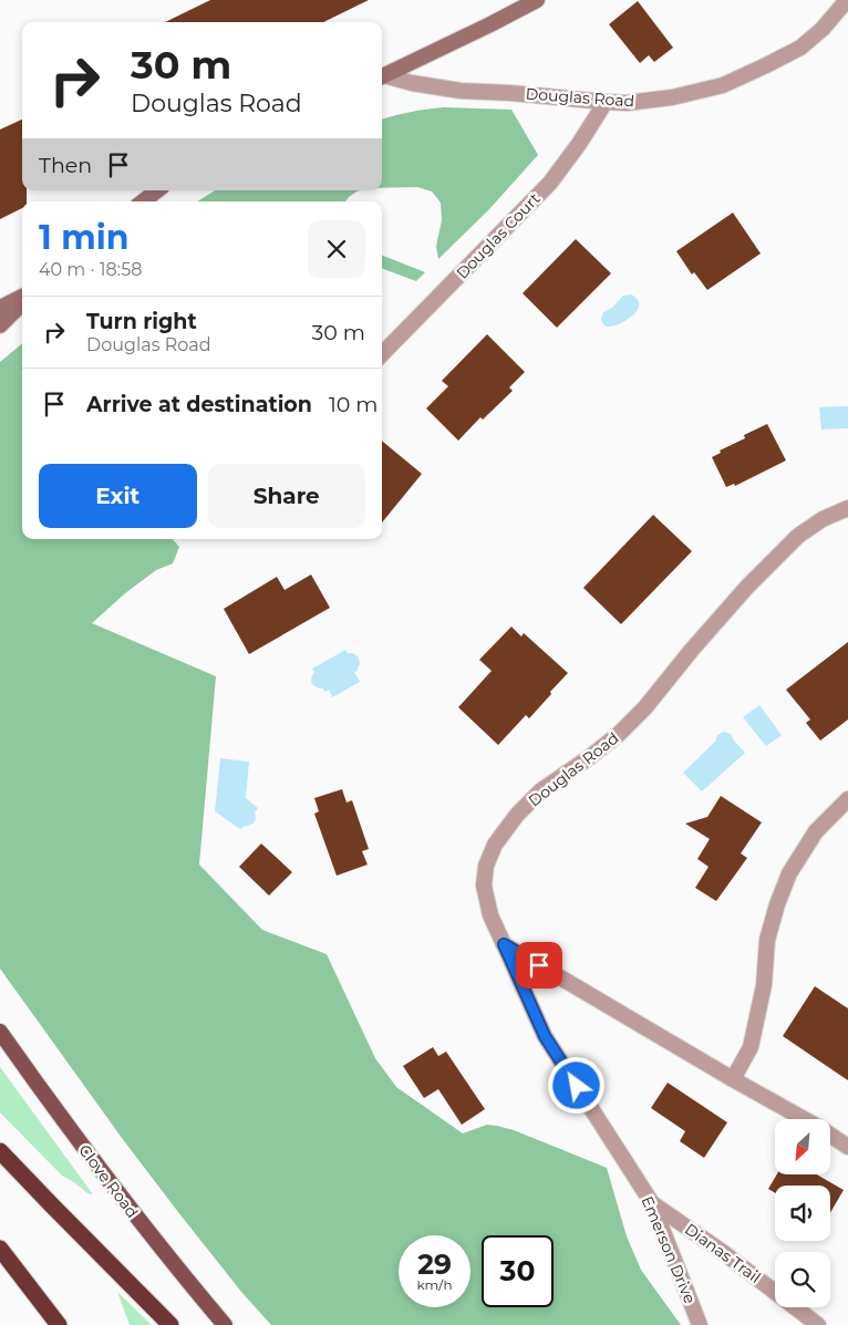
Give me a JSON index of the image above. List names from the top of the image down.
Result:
{
  "streets": {
    "main road": ["Clove Road"],
    "street": [
      "Douglas Road",
      "Douglas Court",
      "Emerson Drive",
      "Dianas Trail"
    ]
  },
  "crossings": [
    ["Douglas Road", "Douglas Court"],
    ["Douglas Road", "Emerson Drive"],
    ["Emerson Drive", "Dianas Trail"]
  ],
  "north": "bottom left",
  "page": {
    "turn": ["30 m", "Douglas Road"],
    "then": "Then",
    "heading": ["1 min", "40 m · 18:58"],
    "list": [
      {
        "name": "Turn right",
        "note": "Douglas Road",
        "value": "30 m"
      },
      {
        "name": "Arrive at destination",
        "value": "10 m"
      }
    ],
    "buttons": ["Exit", "Share"],
    "speed": "29 km/h",
    "limit": "30"
  }
}
